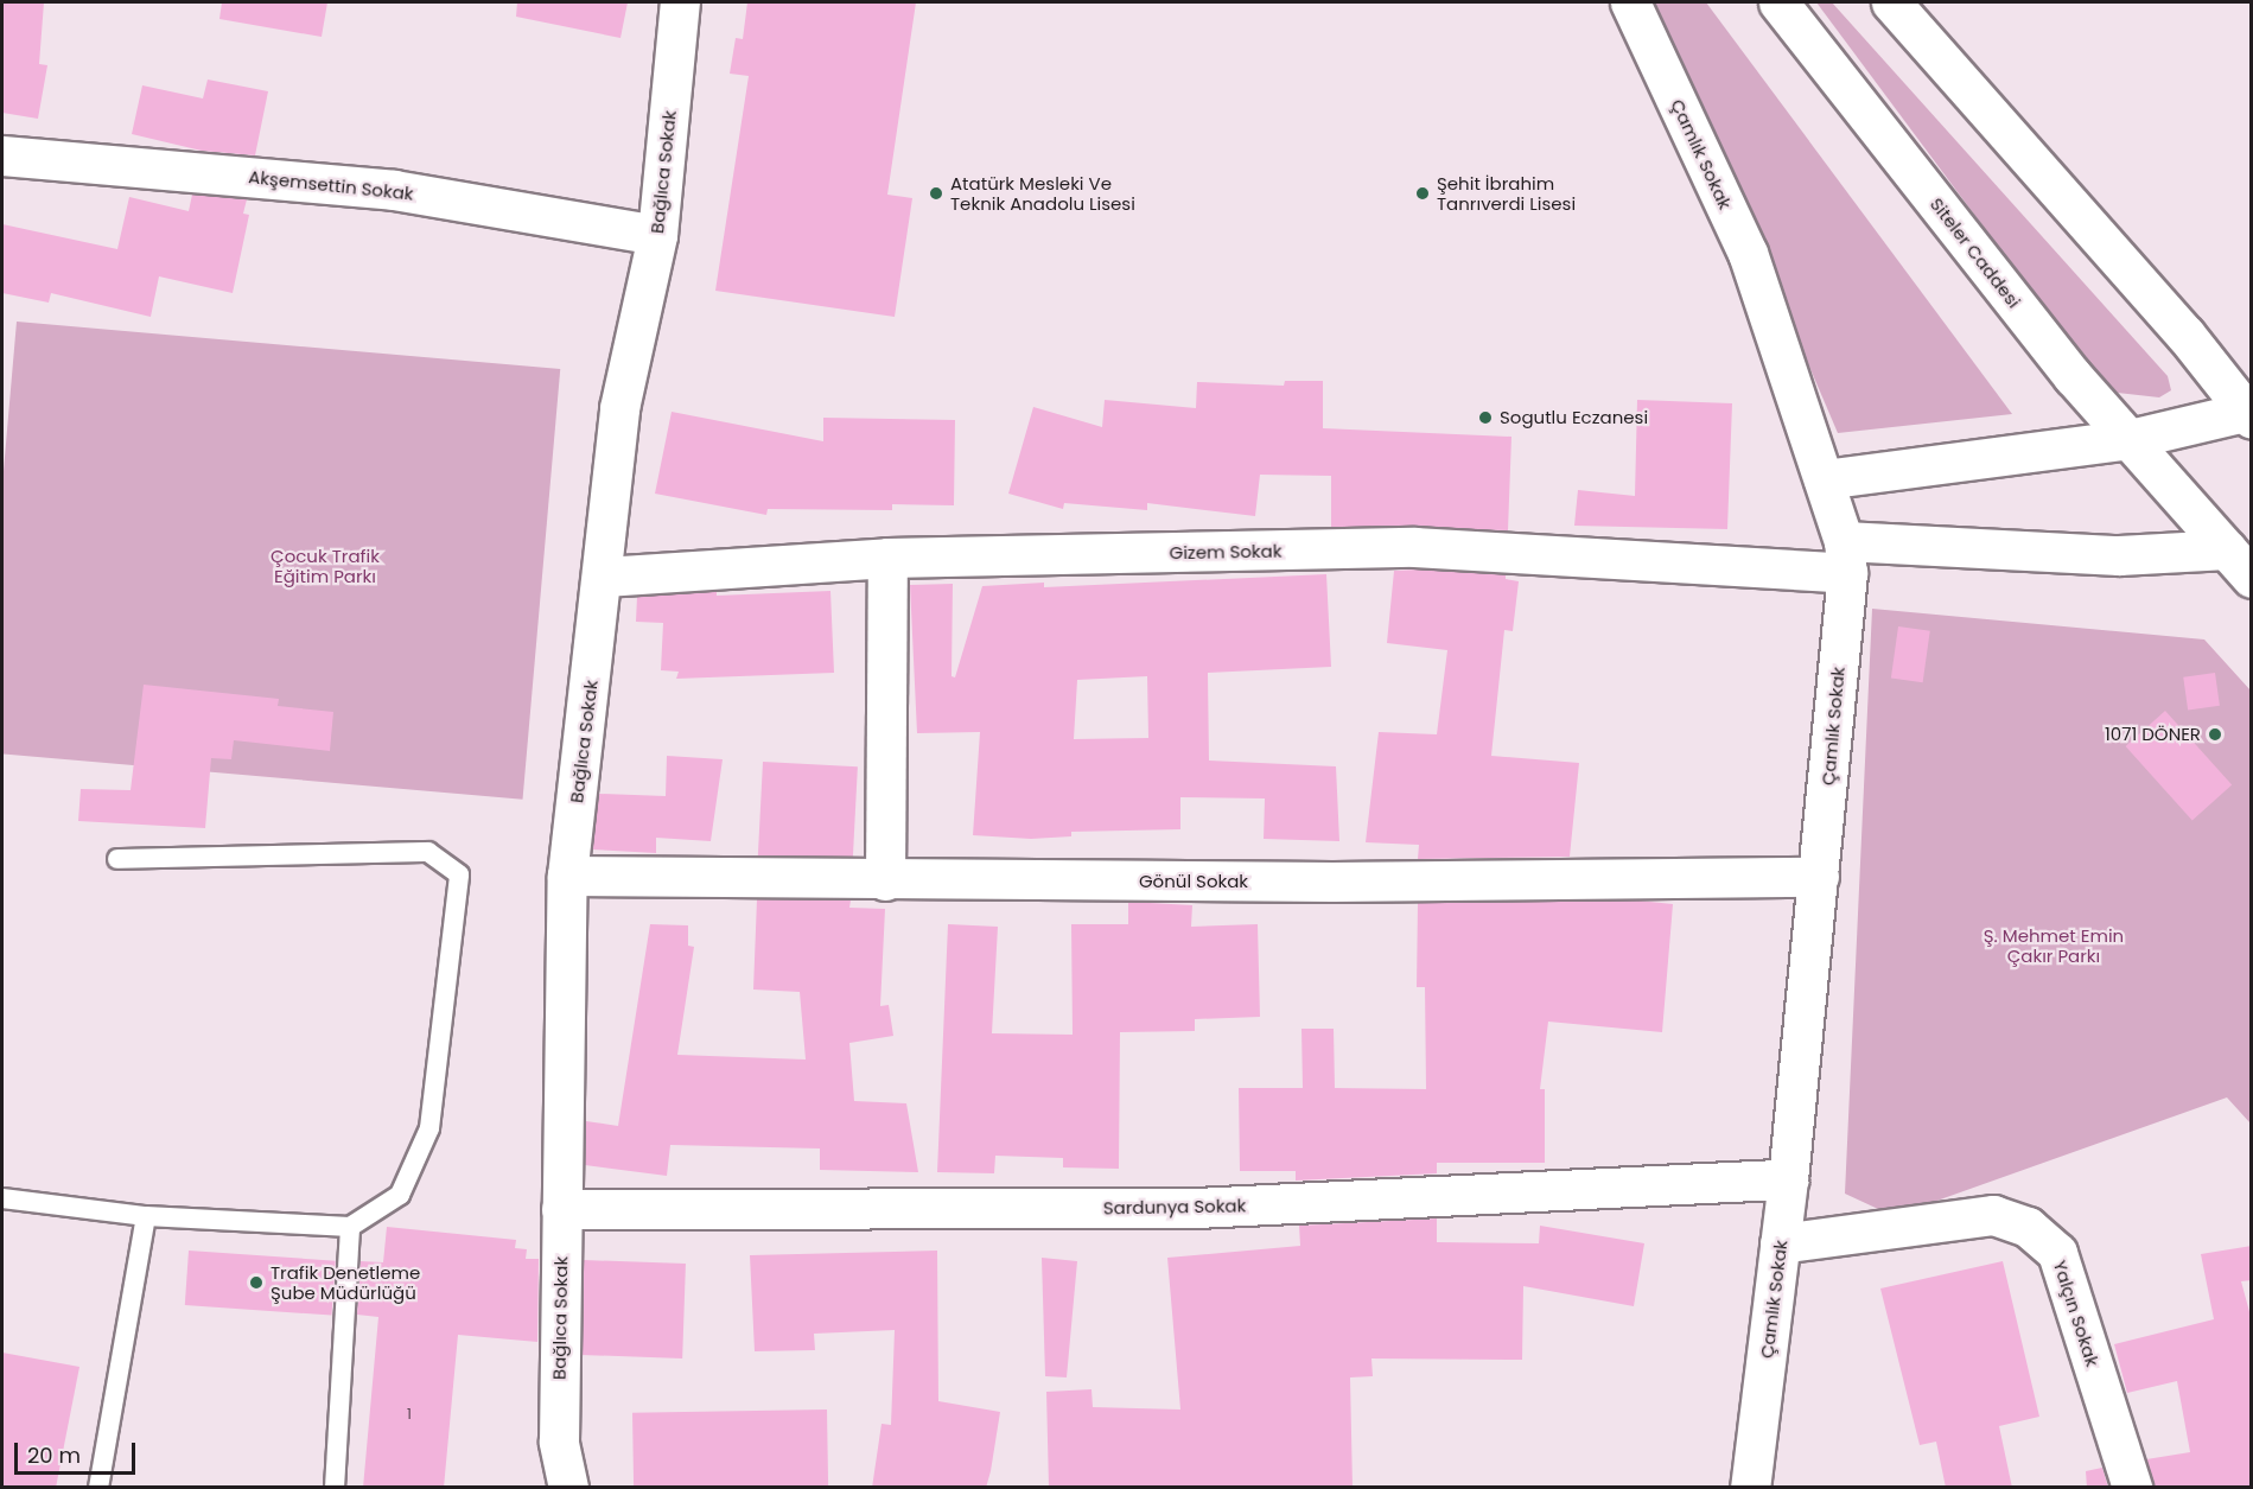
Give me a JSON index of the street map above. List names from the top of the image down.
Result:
{
  "streets": {
    "street": [
      "Çamlık Sokak",
      "Bağlıca Sokak",
      "Akşemsettin Sokak",
      "Siteler Caddesi",
      "Gizem Sokak",
      "Gönül Sokak",
      "Sardunya Sokak",
      "Yalçın Sokak"
    ]
  },
  "crossings": [
    ["Çamlık Sokak", "Gizem Sokak"],
    ["Çamlık Sokak", "Gönül Sokak"],
    ["Çamlık Sokak", "Sardunya Sokak"],
    ["Çamlık Sokak", "Yalçın Sokak"],
    ["Bağlıca Sokak", "Akşemsettin Sokak"],
    ["Bağlıca Sokak", "Gizem Sokak"],
    ["Bağlıca Sokak", "Gönül Sokak"],
    ["Bağlıca Sokak", "Sardunya Sokak"],
    ["Siteler Caddesi", "Gizem Sokak"]
  ],
  "parks": ["Çocuk Trafik Eğitim Parkı", "Ş. Mehmet Emin Çakır Parkı"],
  "places": [
    "Atatürk Mesleki Ve Teknik Anadolu Lisesi",
    "Şehit İbrahim Tanrıverdi Lisesi",
    "Sogutlu Eczanesi",
    "1071 DÖNER",
    "Trafik Denetleme Şube Müdürlüğü"
  ],
  "house_numbers": ["1"],
  "scale_bar": "20 m"
}
